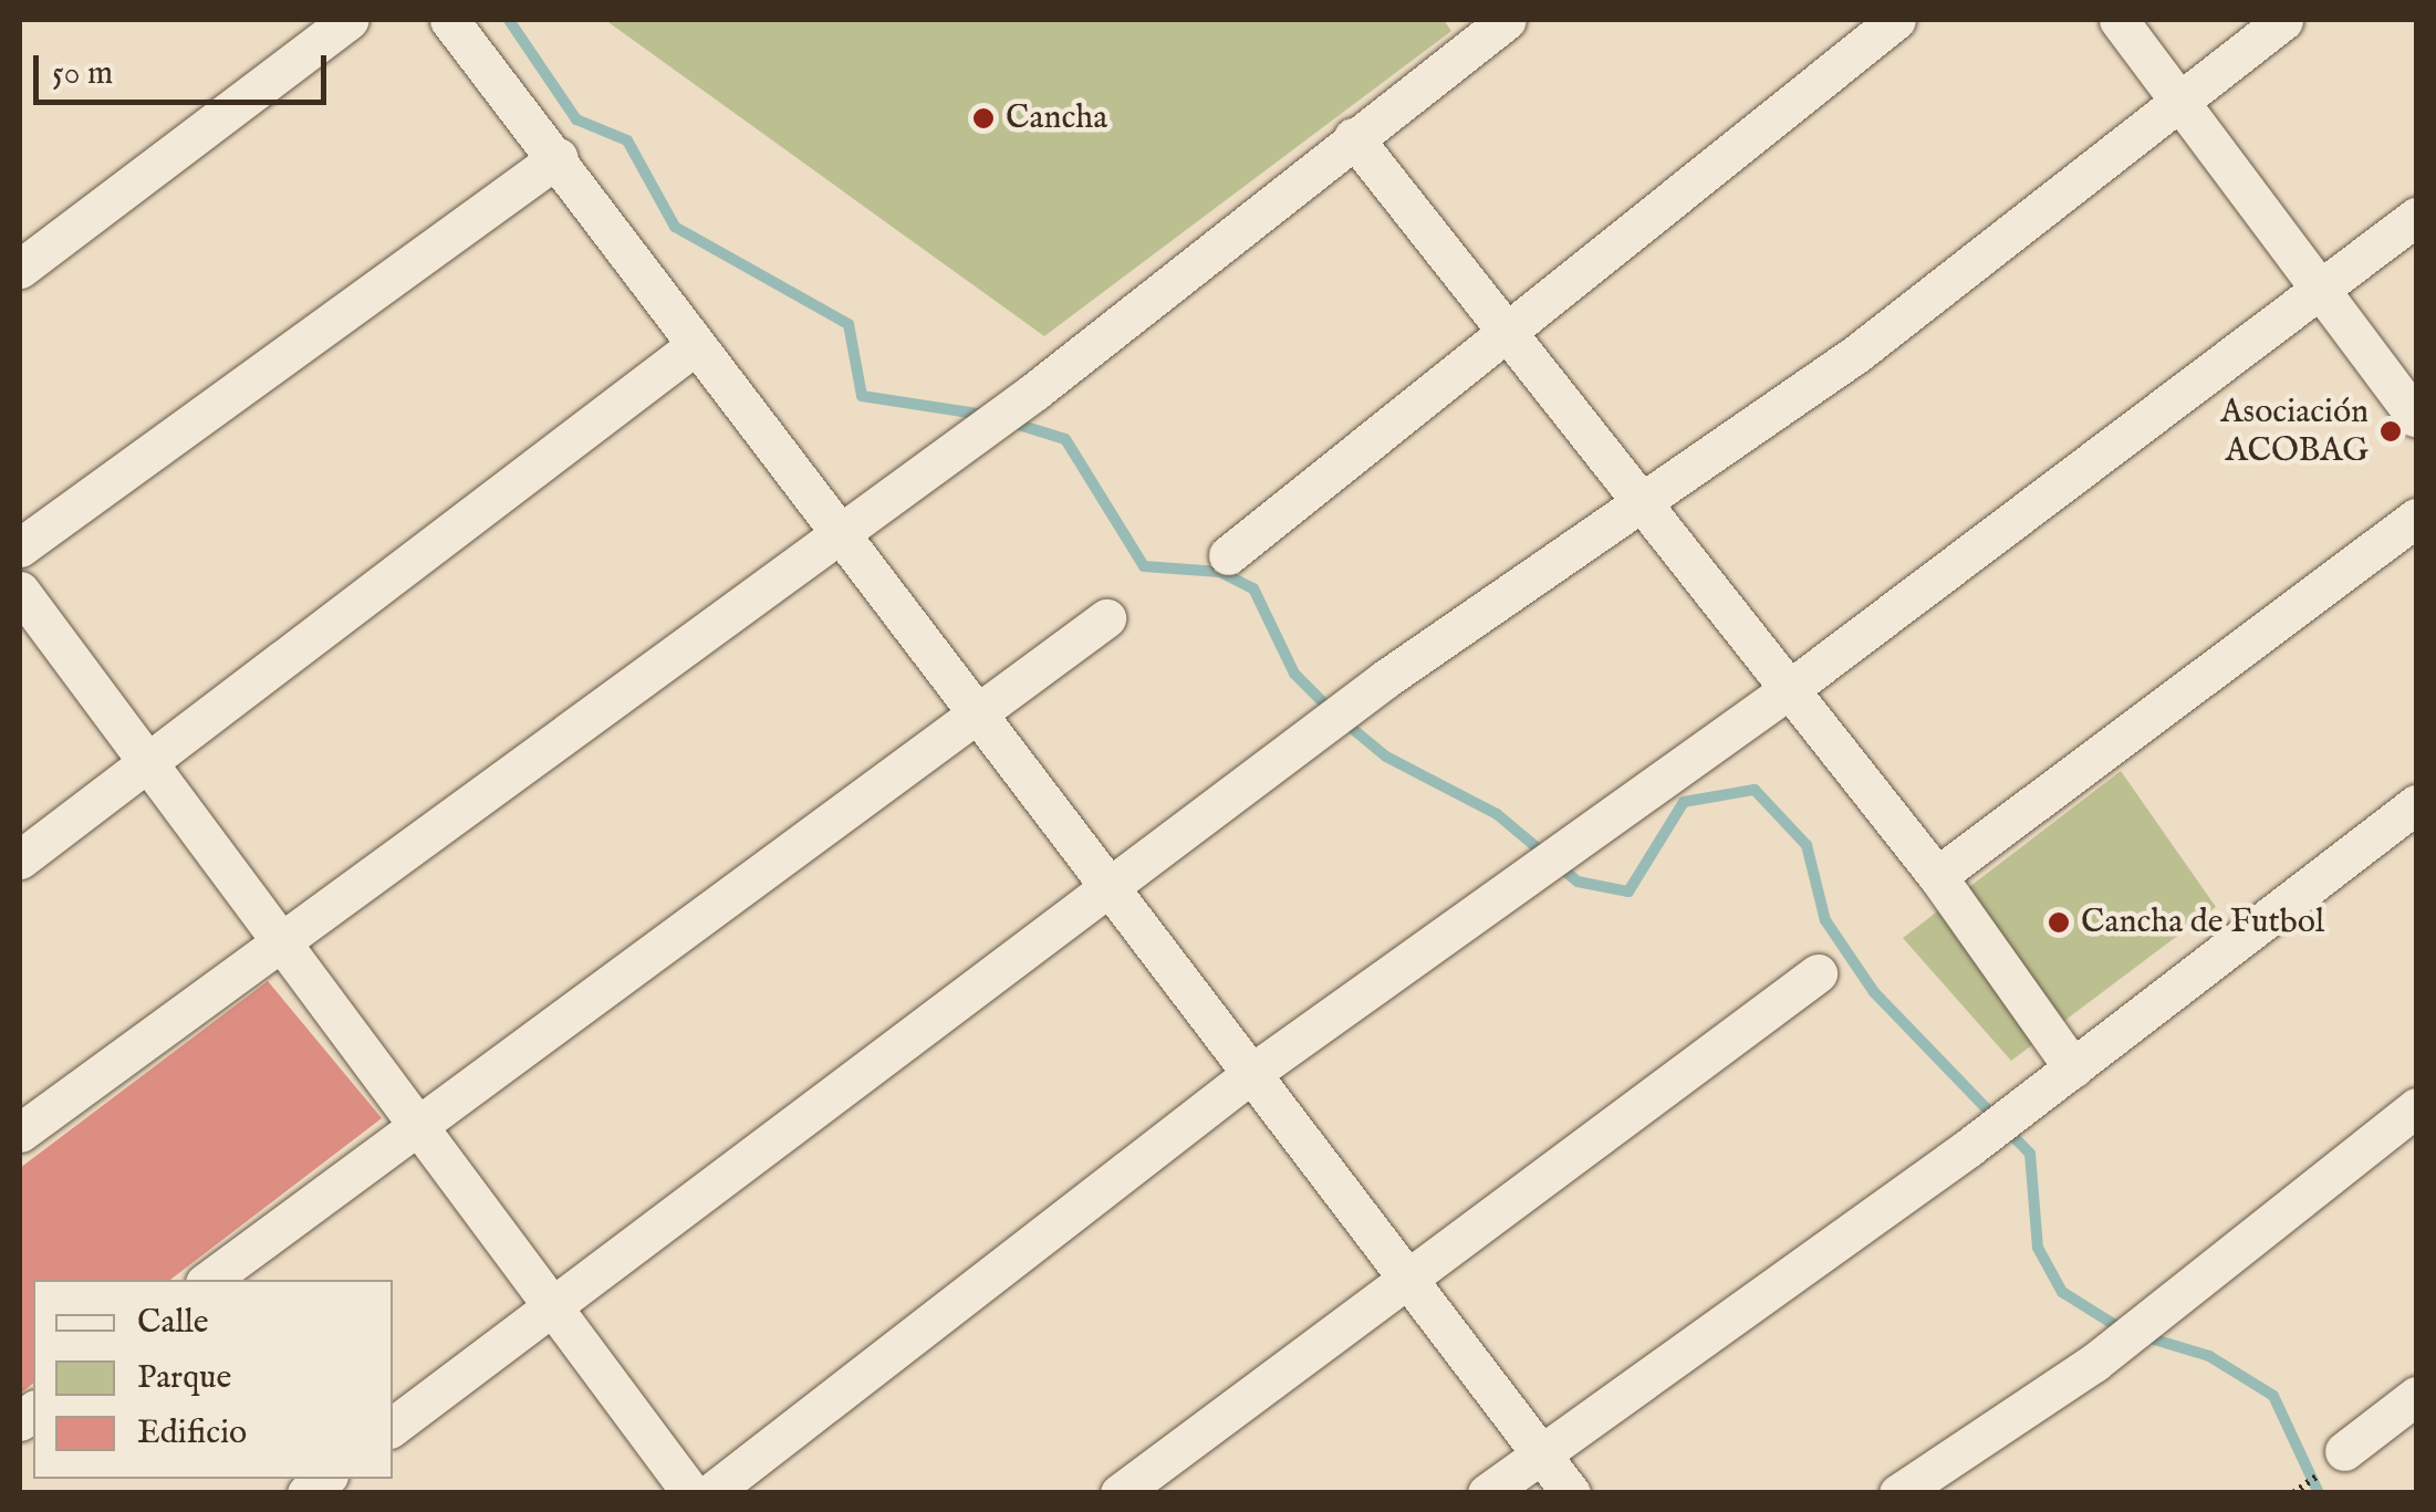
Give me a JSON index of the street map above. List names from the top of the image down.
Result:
{
  "places": ["Cancha", "Asociación ACOBAG", "Cancha de Futbol"],
  "legend": ["Calle", "Parque", "Edificio"],
  "scale_bar": "50 m"
}
